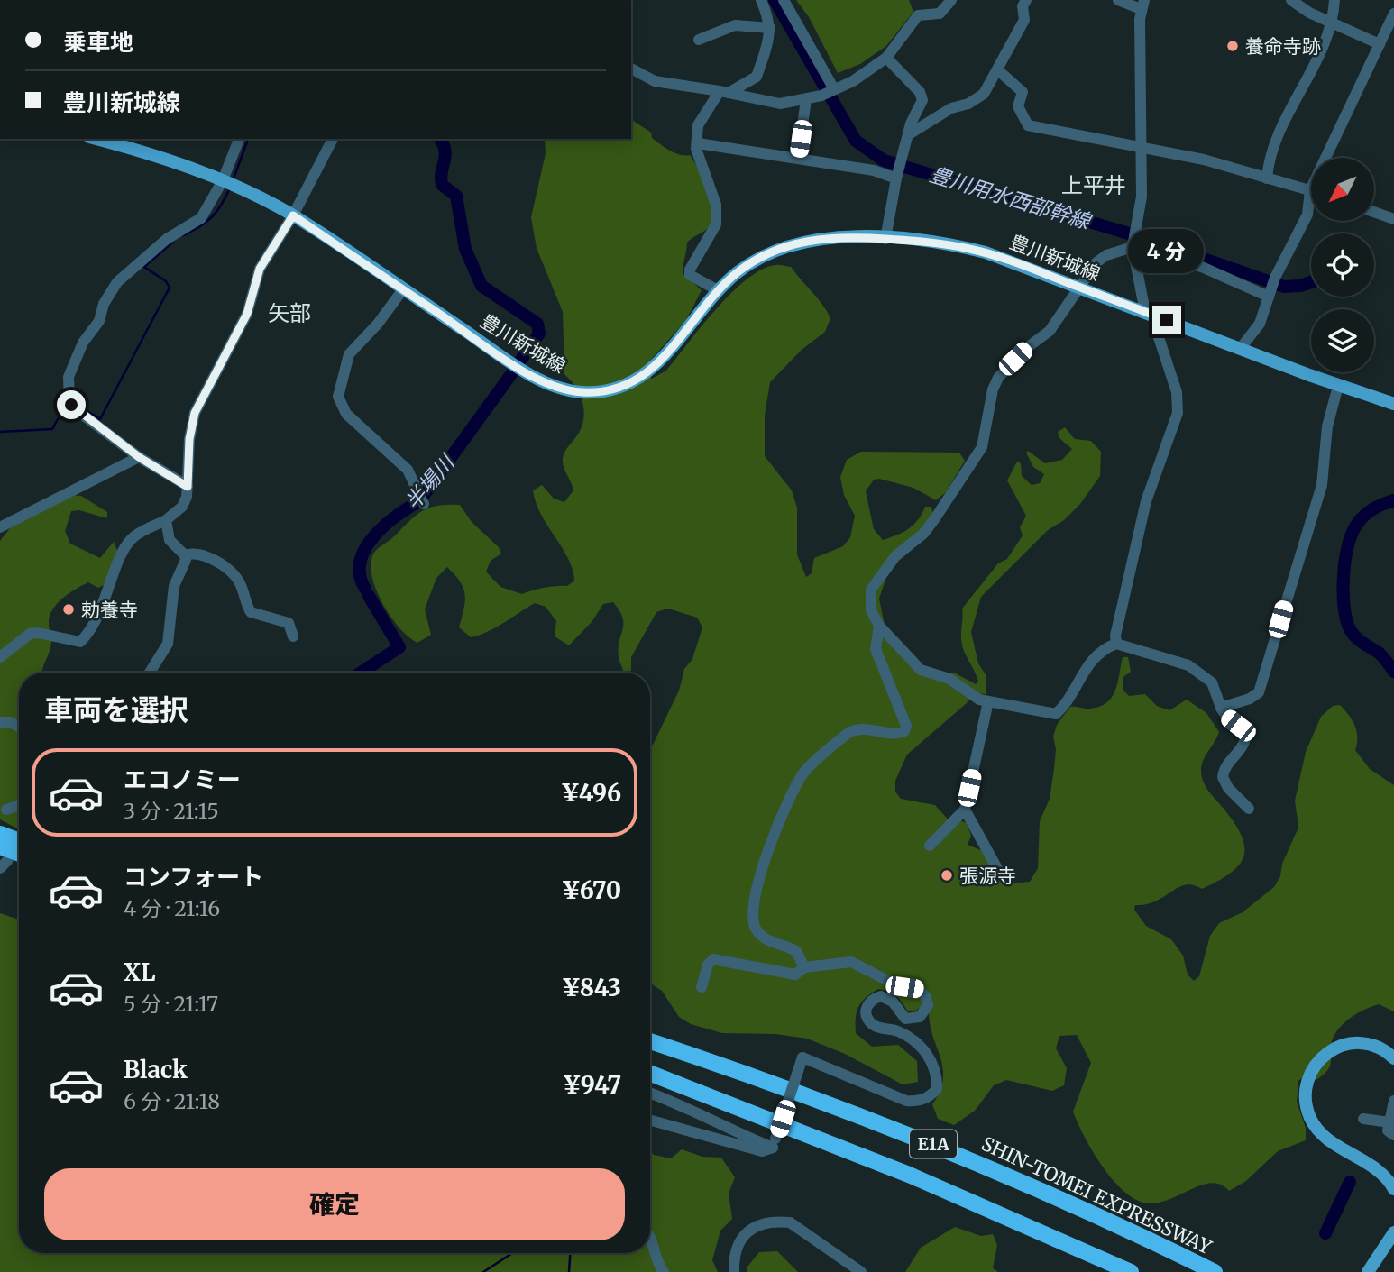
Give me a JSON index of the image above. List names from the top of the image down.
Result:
{
  "streets": {
    "highway": ["E1A", "SHIN-TOMEI EXPRESSWAY"],
    "main road": ["豊川新城線"]
  },
  "districts": ["上平井", "矢部"],
  "water": ["豊川用水西部幹線", "半場川"],
  "places": ["養命寺跡", "勅養寺", "張源寺"],
  "north": "bottom left",
  "page": {
    "banner": ["乗車地", "豊川新城線"],
    "bubble": "4 分",
    "heading": "車両を選択",
    "list": [
      {
        "name": "エコノミー",
        "note": "3 分 · 21:15",
        "value": "¥496"
      },
      {
        "name": "コンフォート",
        "note": "4 分 · 21:16",
        "value": "¥670"
      },
      {
        "name": "XL",
        "note": "5 分 · 21:17",
        "value": "¥843"
      },
      {
        "name": "Black",
        "note": "6 分 · 21:18",
        "value": "¥947"
      }
    ],
    "buttons": "確定"
  }
}
